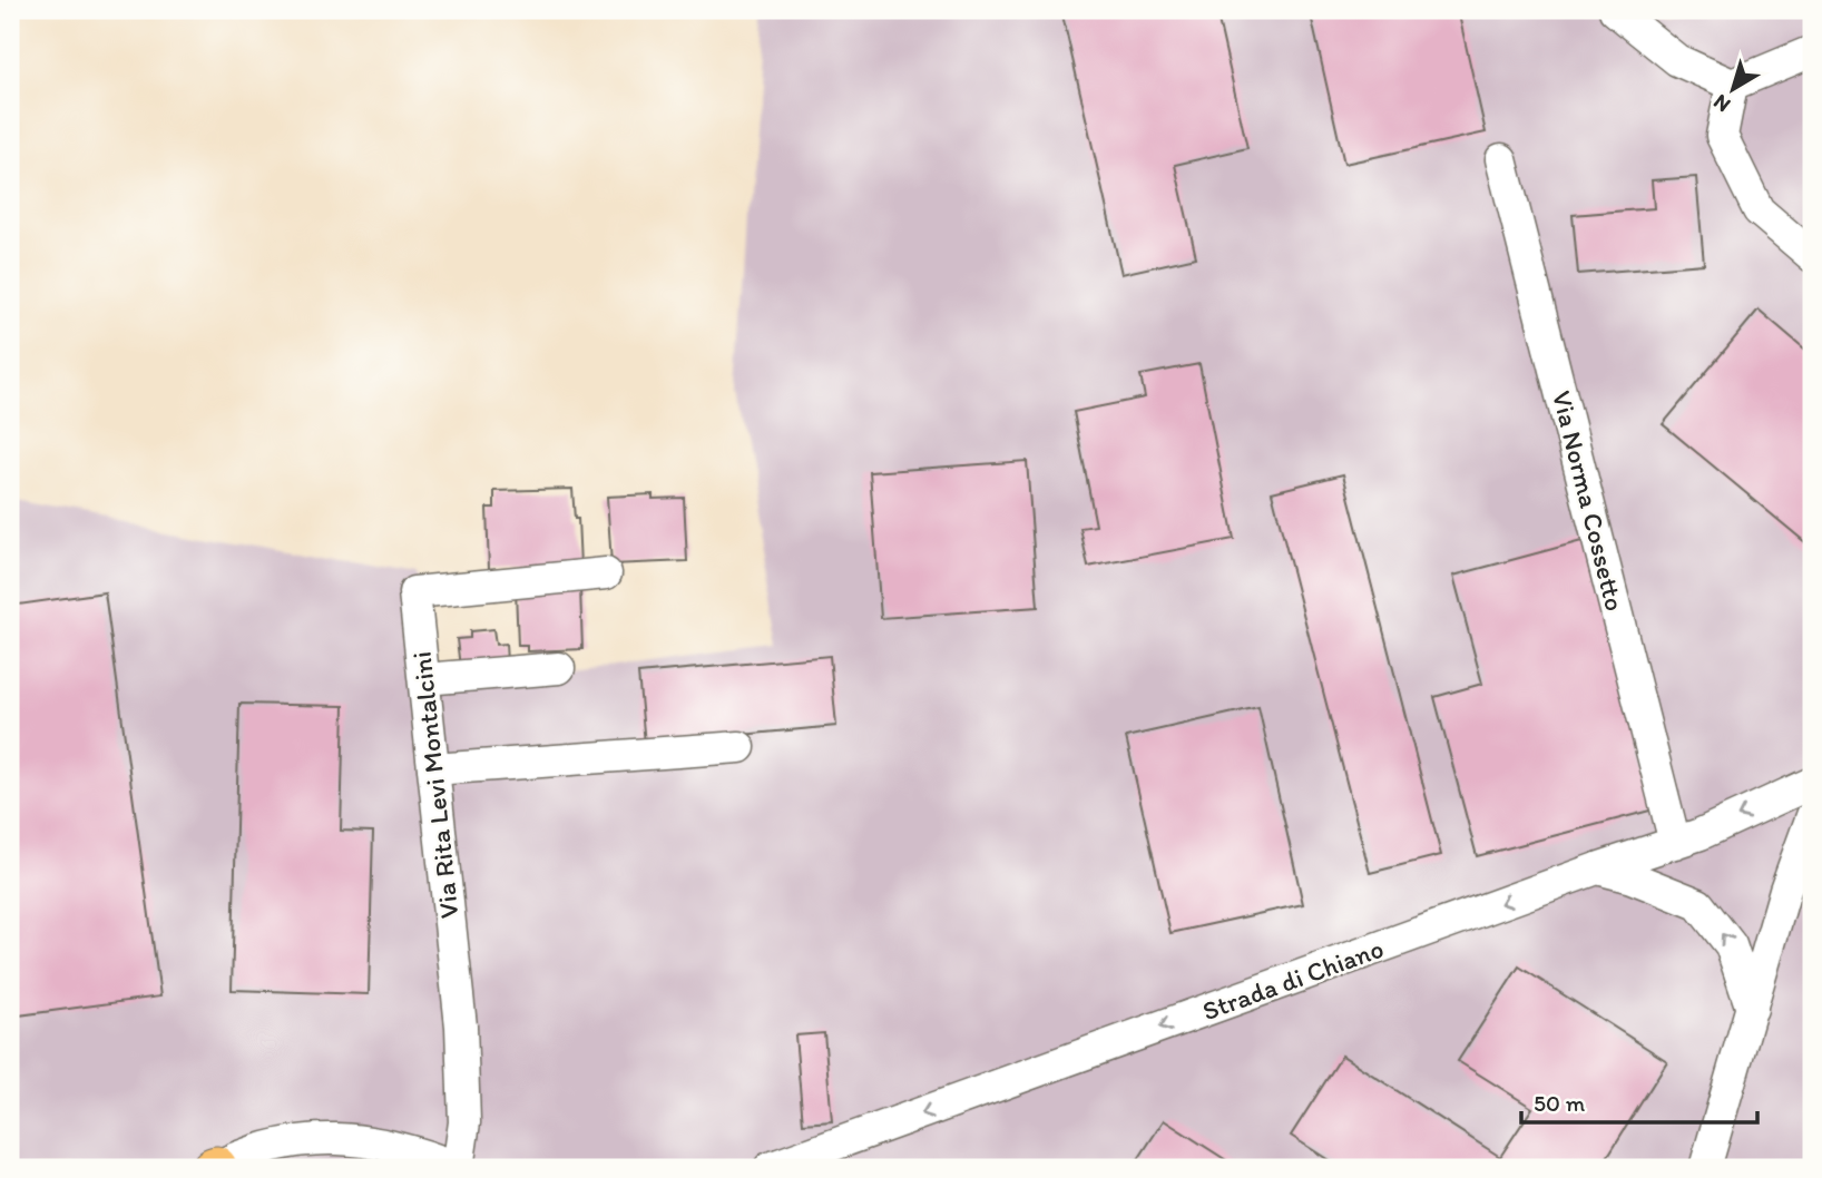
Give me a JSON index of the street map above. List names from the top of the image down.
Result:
{
  "streets": {
    "street": ["Via Norma Cossetto", "Via Rita Levi Montalcini", "Strada di Chiano"]
  },
  "crossings": [
    ["Via Norma Cossetto", "Strada di Chiano"]
  ],
  "one_way": ["Strada di Chiano"],
  "scale_bar": "50 m",
  "north": "bottom left"
}
